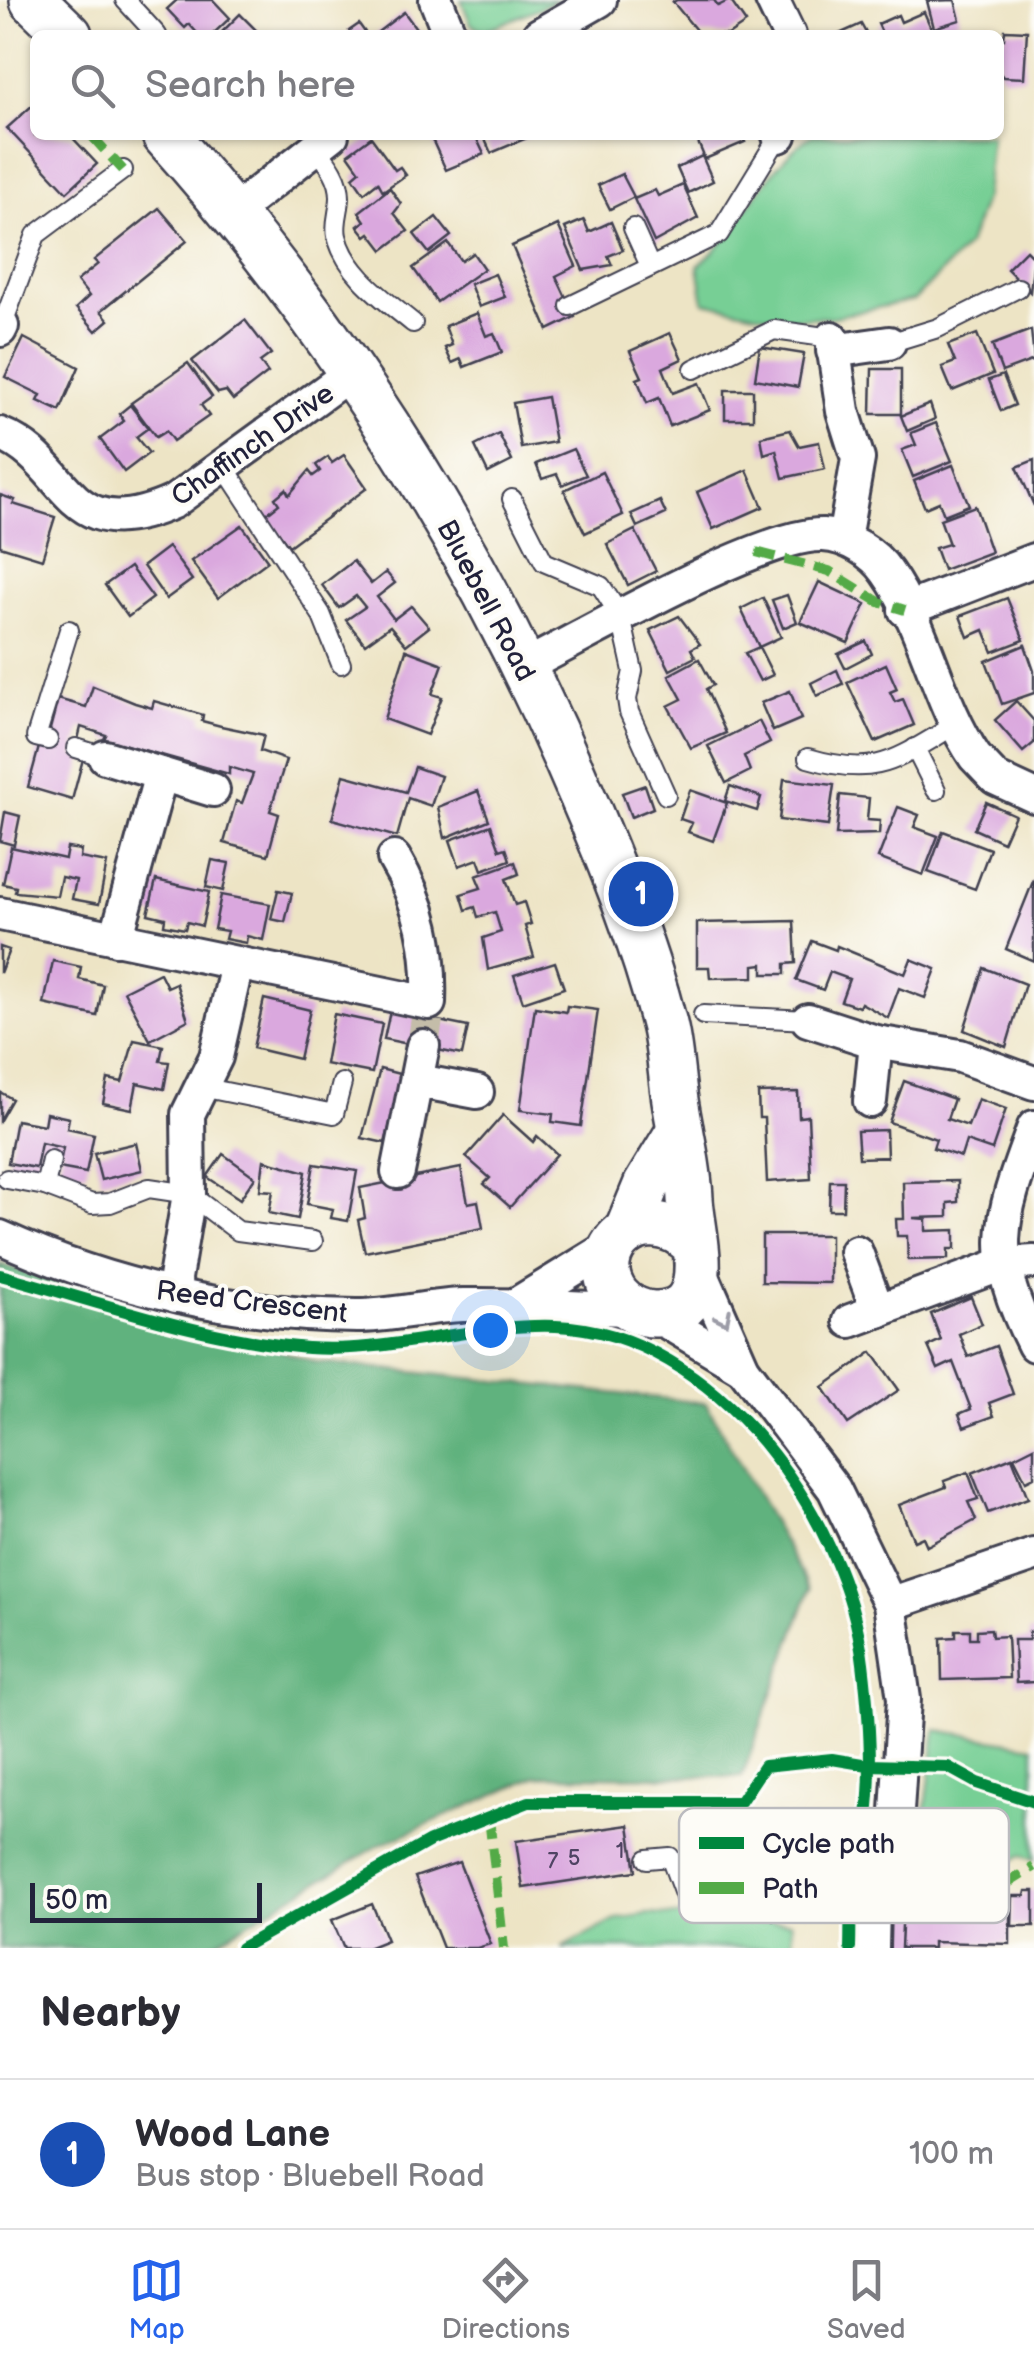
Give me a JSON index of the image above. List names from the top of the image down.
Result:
{
  "streets": {
    "street": ["Chaffinch Drive", "Bluebell Road", "Reed Crescent"]
  },
  "crossings": [
    ["Chaffinch Drive", "Bluebell Road"],
    ["Bluebell Road", "Reed Crescent"]
  ],
  "house_numbers": ["1", "5", "7"],
  "legend": ["Cycle path", "Path"],
  "scale_bar": "50 m",
  "page": {
    "search": "Search here",
    "pins": "1",
    "scale": "50 m",
    "heading": "Nearby",
    "list": [
      {
        "mark": "1",
        "name": "Wood Lane",
        "note": "Bus stop · Bluebell Road",
        "value": "100 m"
      }
    ],
    "nav": ["Map", "Directions", "Saved"]
  }
}
